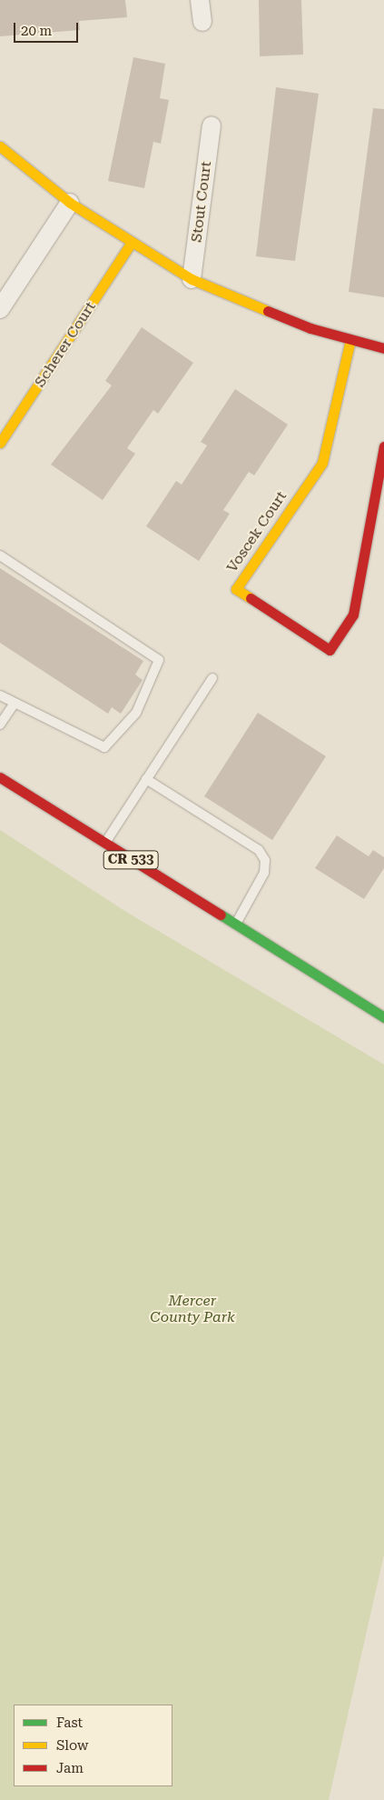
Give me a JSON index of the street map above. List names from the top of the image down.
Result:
{
  "streets": {
    "street": [
      "Stout Court",
      "Scherer Court",
      "Voscek Court",
      "CR 533"
    ]
  },
  "parks": ["Mercer County Park"],
  "legend": ["Fast", "Slow", "Jam"],
  "scale_bar": "20 m"
}
